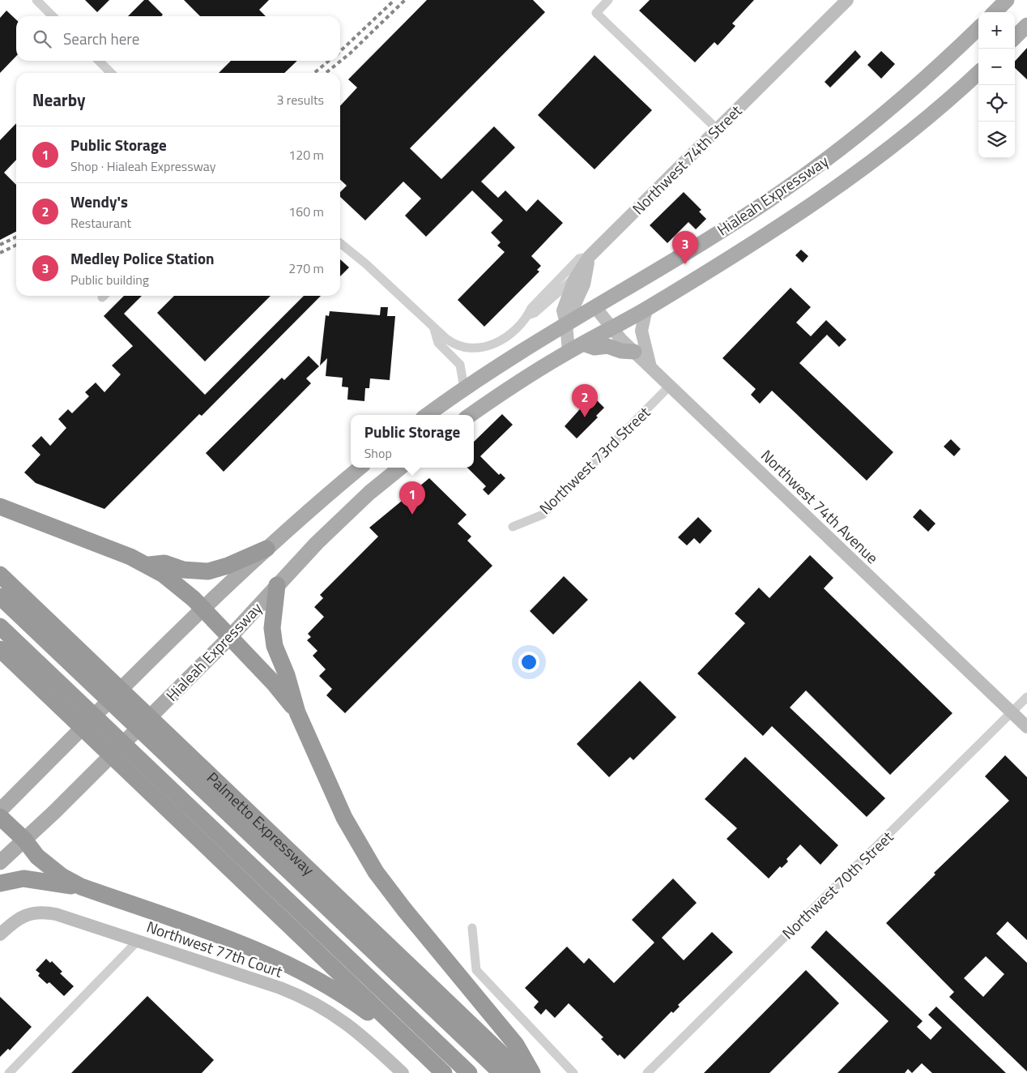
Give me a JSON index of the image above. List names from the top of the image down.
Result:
{
  "streets": {
    "highway": ["Palmetto Expressway"],
    "main road": ["Hialeah Expressway"],
    "street": [
      "Northwest 74th Street",
      "Northwest 73rd Street",
      "Northwest 74th Avenue",
      "Northwest 70th Street",
      "Northwest 77th Court"
    ]
  },
  "crossings": [
    ["Hialeah Expressway", "Northwest 74th Avenue"],
    ["Northwest 73rd Street", "Northwest 74th Avenue"],
    ["Northwest 74th Avenue", "Northwest 70th Street"]
  ],
  "page": {
    "map_buttons": ["+", "−"],
    "search": "Search here",
    "heading": ["Nearby", "3 results"],
    "list": [
      {
        "mark": "1",
        "name": "Public Storage",
        "note": "Shop · Hialeah Expressway",
        "value": "120 m"
      },
      {
        "mark": "2",
        "name": "Wendy's",
        "note": "Restaurant",
        "value": "160 m"
      },
      {
        "mark": "3",
        "name": "Medley Police Station",
        "note": "Public building",
        "value": "270 m"
      }
    ],
    "pins": ["3", "2", "1"],
    "popup": ["Public Storage", "Shop"]
  }
}
